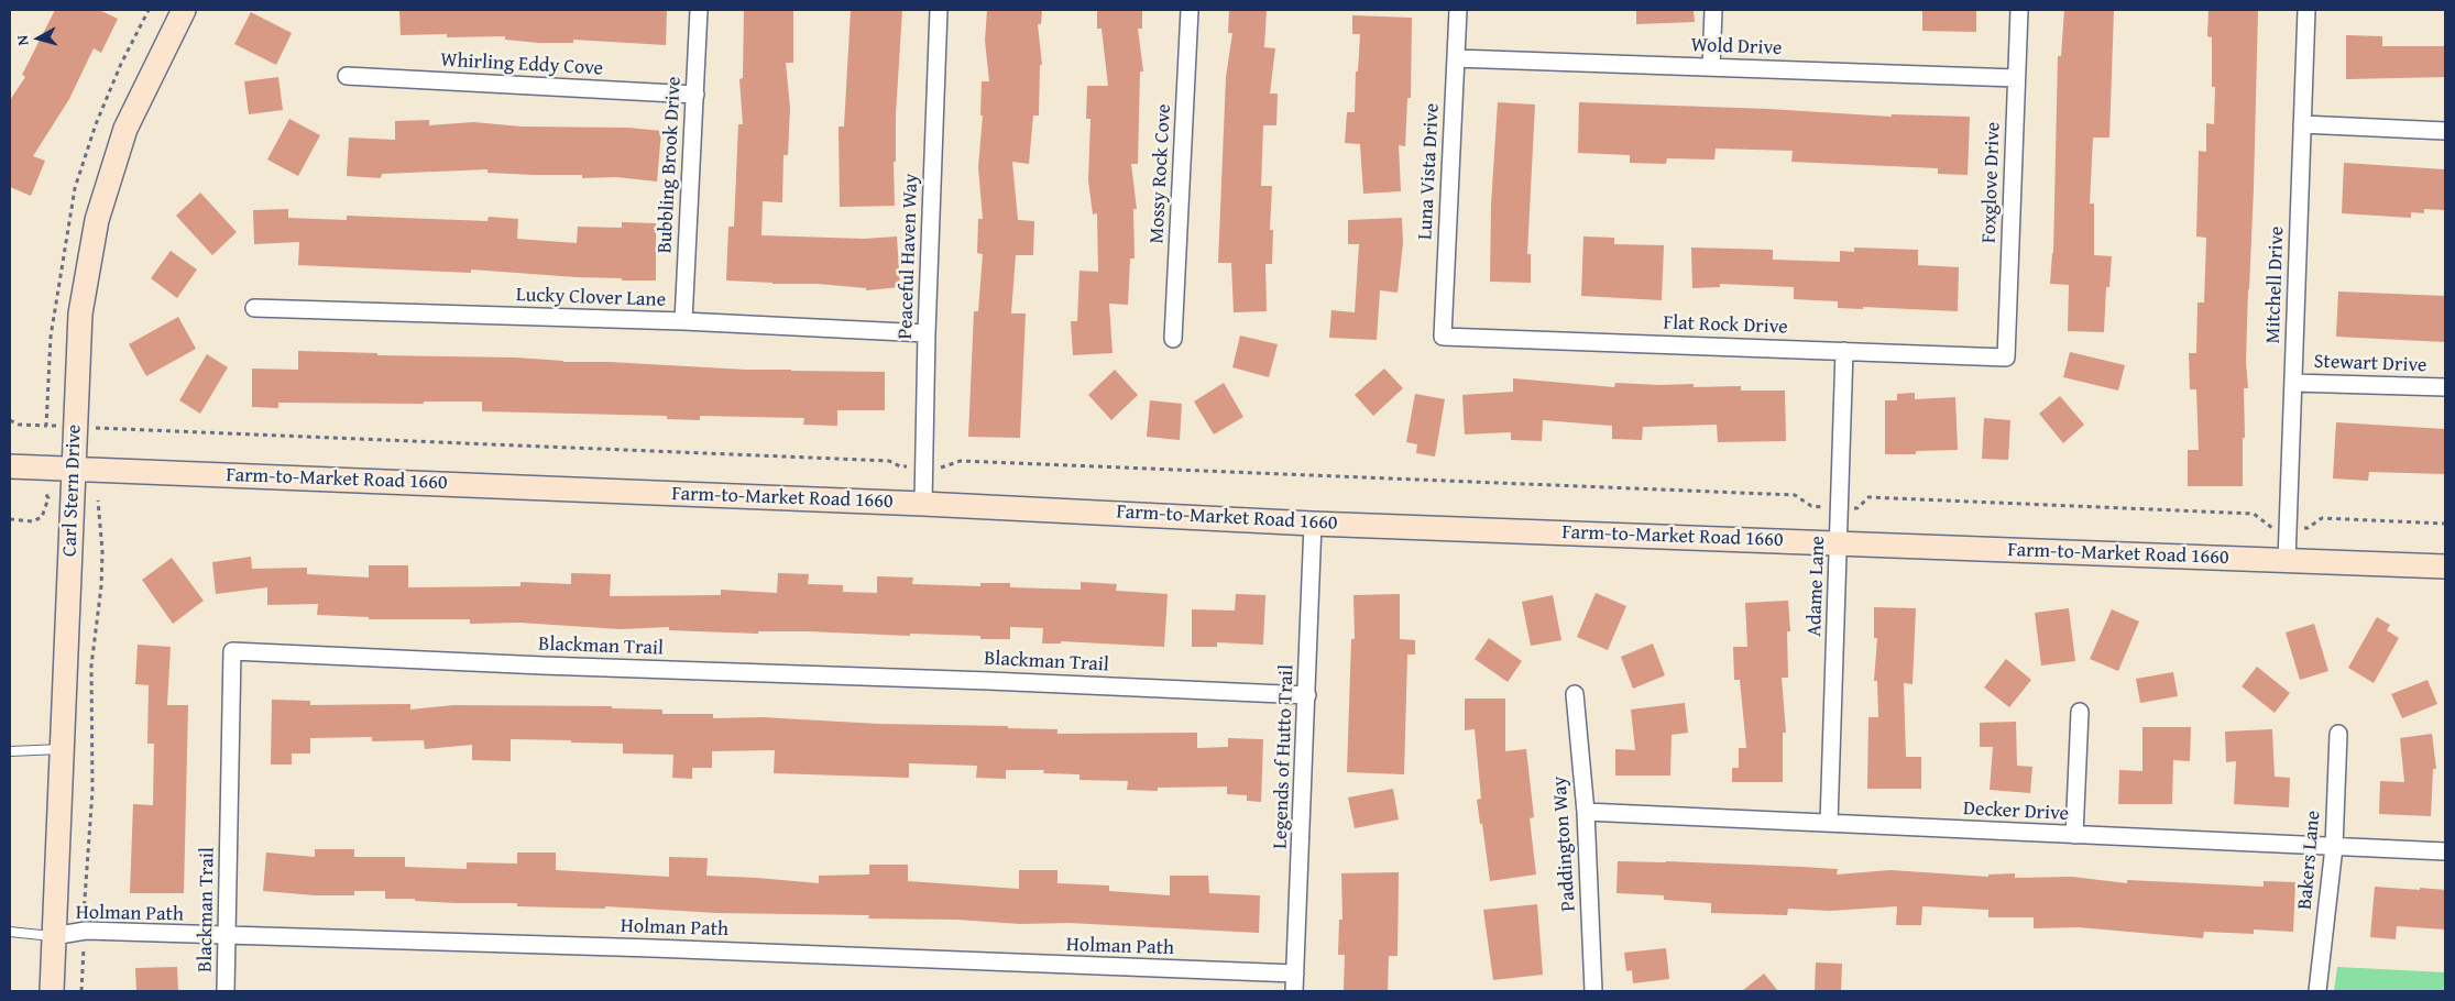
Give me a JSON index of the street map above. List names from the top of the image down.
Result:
{
  "streets": {
    "main road": ["Farm-to-Market Road 1660", "Carl Stern Drive"],
    "street": [
      "Wold Drive",
      "Whirling Eddy Cove",
      "Bubbling Brook Drive",
      "Luna Vista Drive",
      "Mossy Rock Cove",
      "Foxglove Drive",
      "Peaceful Haven Way",
      "Mitchell Drive",
      "Lucky Clover Lane",
      "Flat Rock Drive",
      "Stewart Drive",
      "Adame Lane",
      "Blackman Trail",
      "Legends of Hutto Trail",
      "Decker Drive",
      "Paddington Way",
      "Bakers Lane",
      "Holman Path"
    ]
  },
  "crossings": [
    ["Wold Drive", "Luna Vista Drive"],
    ["Wold Drive", "Foxglove Drive"],
    ["Whirling Eddy Cove", "Bubbling Brook Drive"],
    ["Bubbling Brook Drive", "Lucky Clover Lane"],
    ["Luna Vista Drive", "Flat Rock Drive"],
    ["Foxglove Drive", "Flat Rock Drive"],
    ["Peaceful Haven Way", "Lucky Clover Lane"],
    ["Peaceful Haven Way", "Farm-to-Market Road 1660"],
    ["Mitchell Drive", "Stewart Drive"],
    ["Mitchell Drive", "Farm-to-Market Road 1660"],
    ["Flat Rock Drive", "Adame Lane"],
    ["Farm-to-Market Road 1660", "Carl Stern Drive"],
    ["Farm-to-Market Road 1660", "Adame Lane"],
    ["Farm-to-Market Road 1660", "Legends of Hutto Trail"],
    ["Carl Stern Drive", "Holman Path"],
    ["Adame Lane", "Decker Drive"],
    ["Blackman Trail", "Legends of Hutto Trail"],
    ["Blackman Trail", "Holman Path"],
    ["Legends of Hutto Trail", "Holman Path"],
    ["Decker Drive", "Paddington Way"],
    ["Decker Drive", "Bakers Lane"]
  ],
  "north": "left"
}
